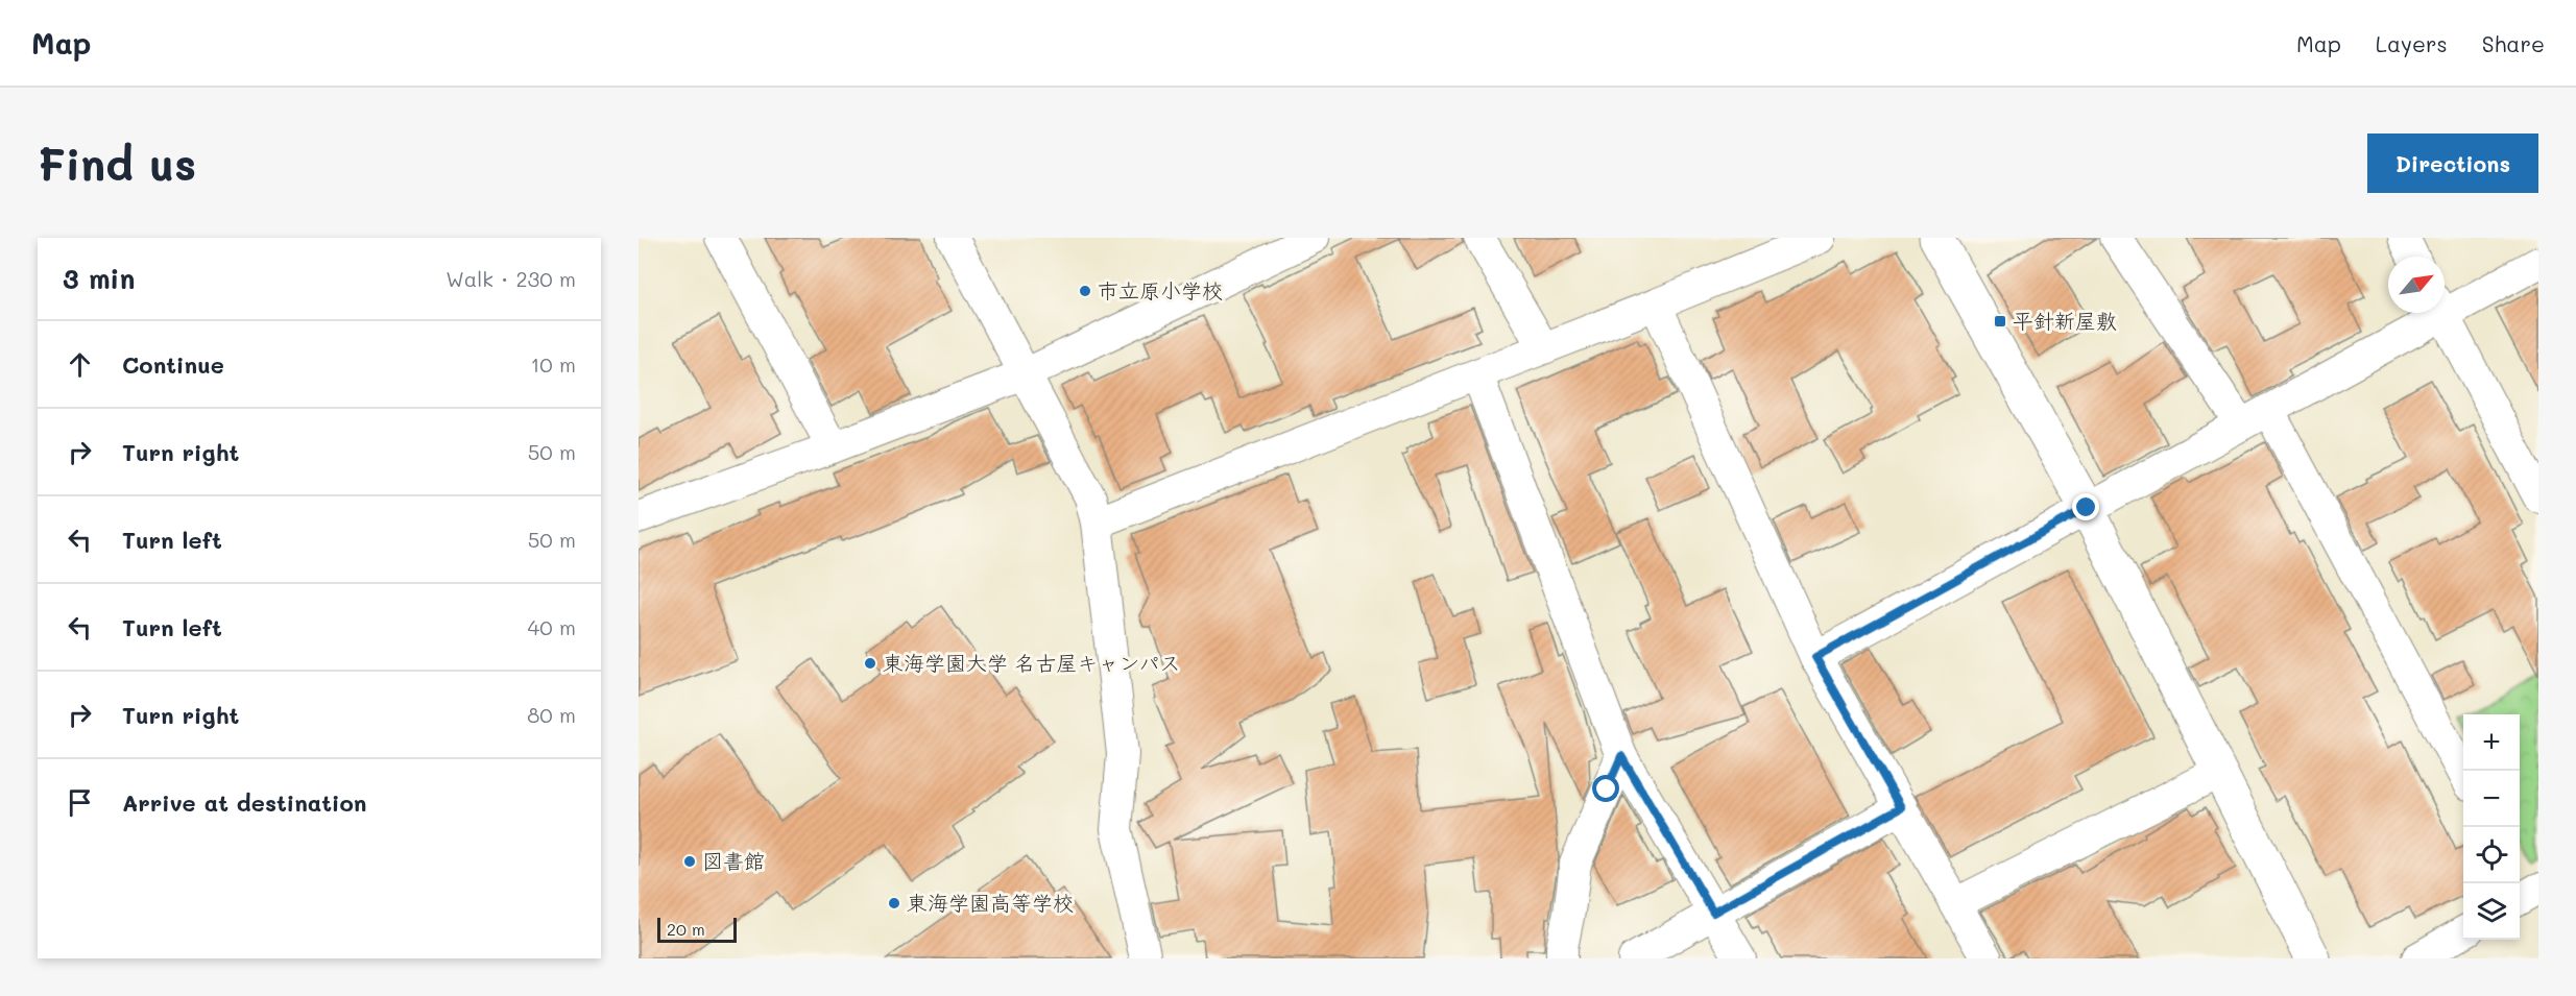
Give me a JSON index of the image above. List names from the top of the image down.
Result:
{
  "places": {
    "other": [
      "市立原小学校",
      "東海学園大学 名古屋キャンパス",
      "図書館",
      "東海学園高等学校"
    ],
    "transit": ["平針新屋敷"]
  },
  "scale_bar": "20 m",
  "north": "top right",
  "page": {
    "header": "Map",
    "nav": ["Map", "Layers", "Share"],
    "buttons": "Directions",
    "title": "Find us",
    "heading": ["3 min", "Walk · 230 m"],
    "list": [
      ["Continue", "10 m"],
      ["Turn right", "50 m"],
      ["Turn left", "50 m"],
      ["Turn left", "40 m"],
      ["Turn right", "80 m"],
      "Arrive at destination"
    ],
    "map_buttons": ["+", "−"],
    "scale": "20 m"
  }
}
